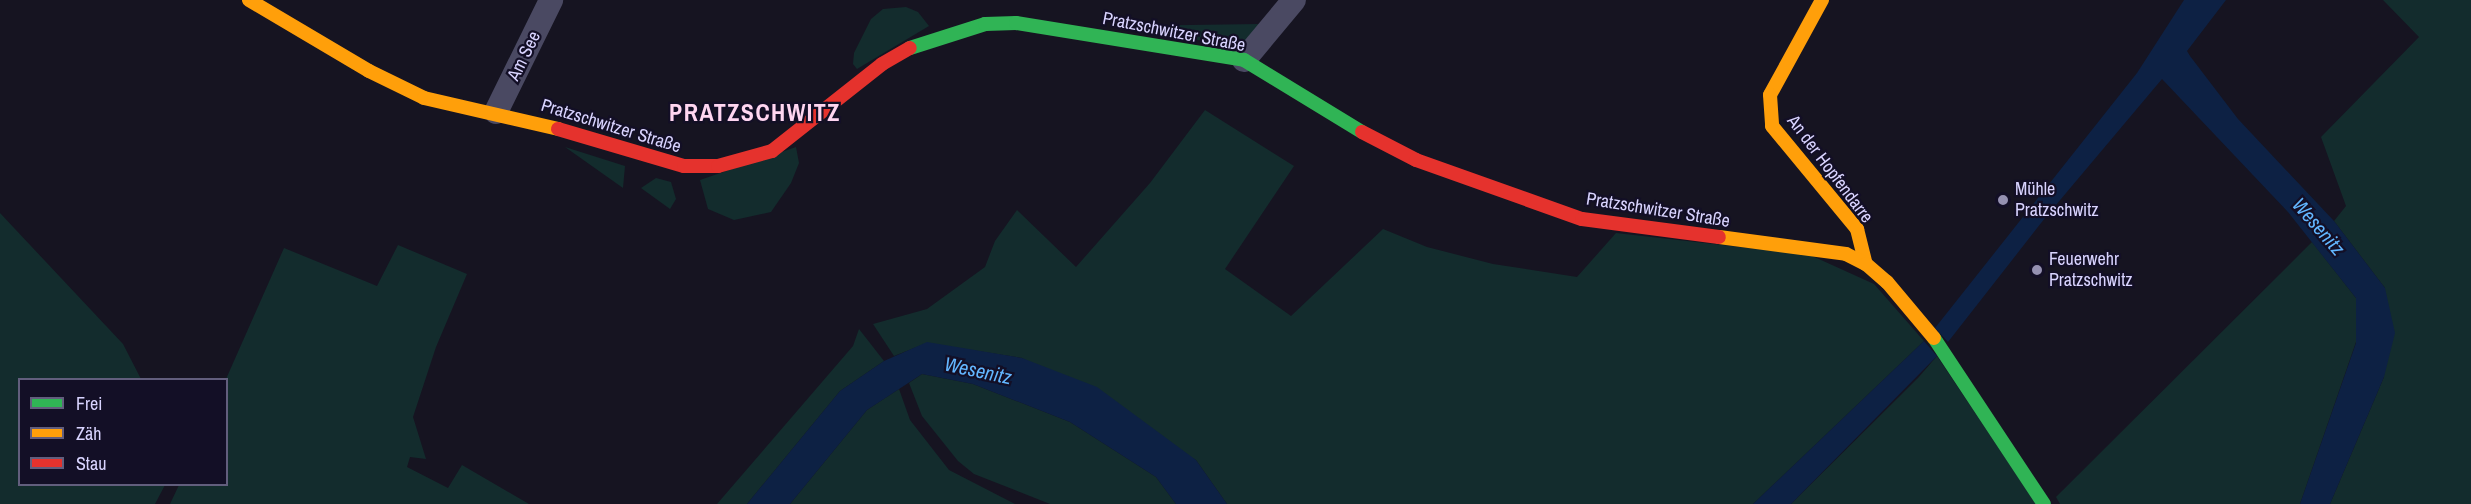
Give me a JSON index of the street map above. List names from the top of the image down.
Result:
{
  "streets": {
    "street": ["Pratzschwitzer Straße", "Am See", "An der Hopfendarre"]
  },
  "crossings": [
    ["Pratzschwitzer Straße", "Am See"],
    ["Pratzschwitzer Straße", "An der Hopfendarre"]
  ],
  "districts": ["PRATZSCHWITZ"],
  "water": ["Wesenitz"],
  "places": ["Mühle Pratzschwitz", "Feuerwehr Pratzschwitz"],
  "legend": ["Frei", "Zäh", "Stau"]
}
